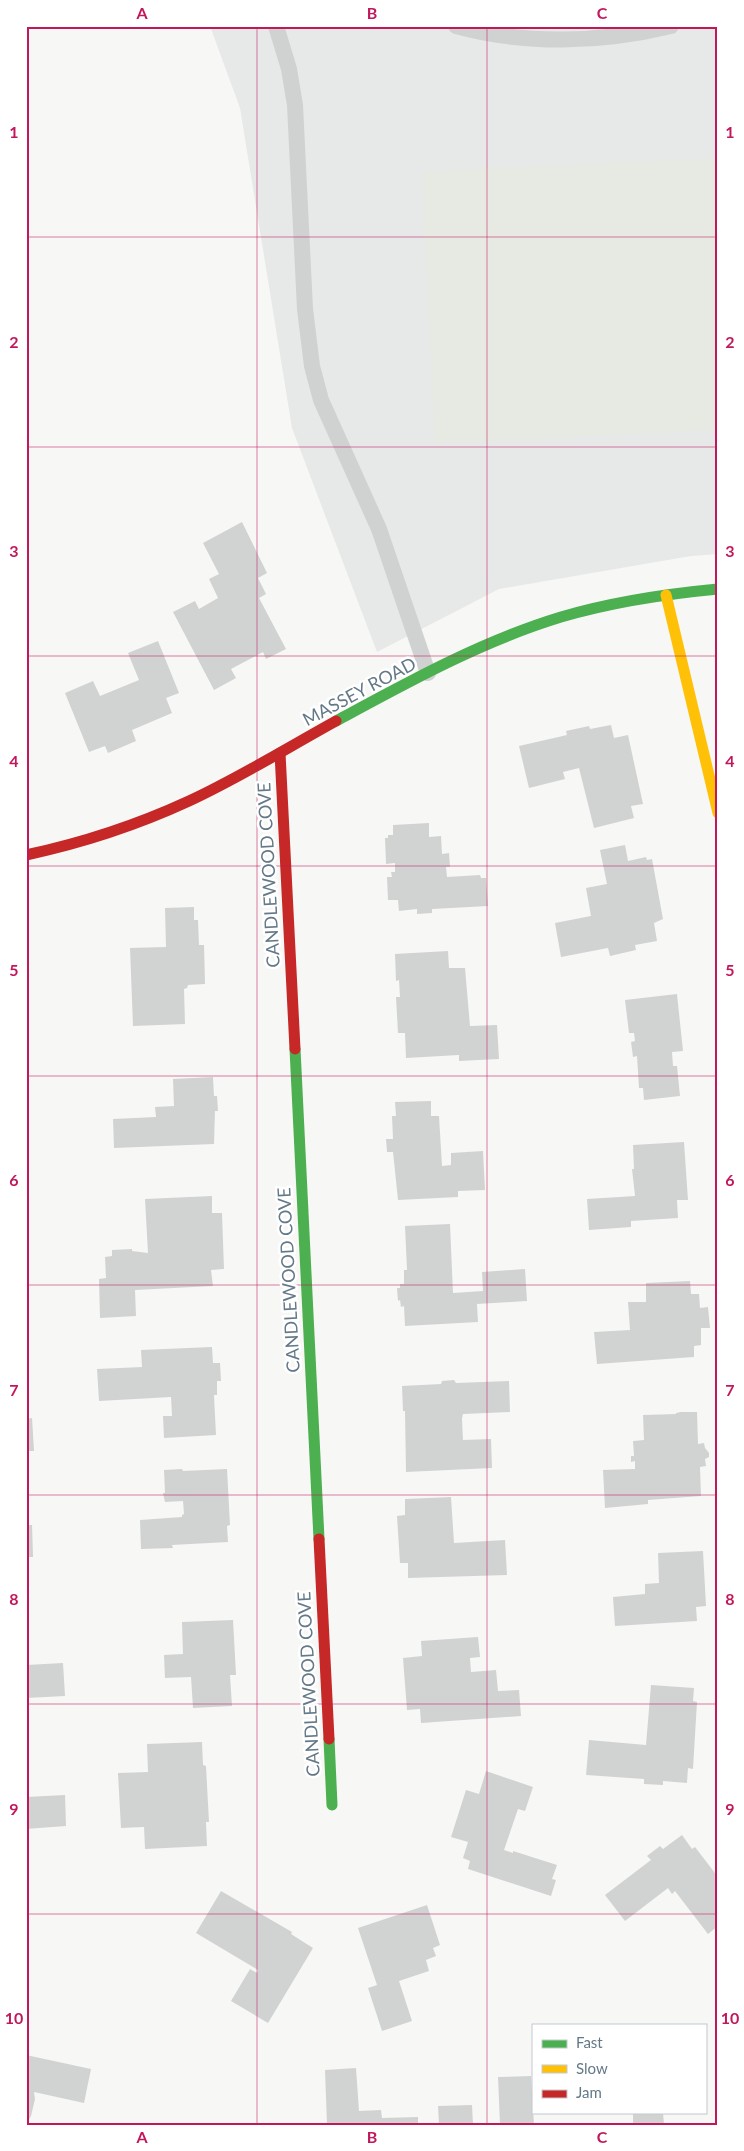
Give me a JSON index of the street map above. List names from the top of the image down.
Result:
{
  "streets": {
    "street": ["MASSEY ROAD", "CANDLEWOOD COVE"]
  },
  "crossings": [
    ["MASSEY ROAD", "CANDLEWOOD COVE"]
  ],
  "legend": ["Fast", "Slow", "Jam"],
  "grid": {
    "columns": ["A", "B", "C"],
    "rows": [
      "1",
      "2",
      "3",
      "4",
      "5",
      "6",
      "7",
      "8",
      "9",
      "10"
    ]
  }
}
